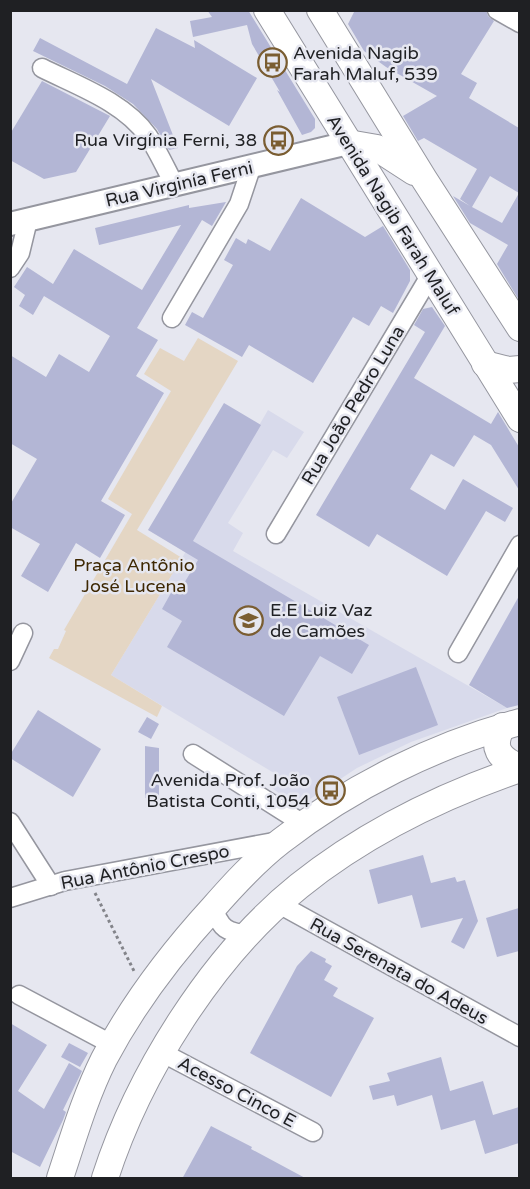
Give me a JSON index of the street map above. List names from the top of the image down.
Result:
{
  "streets": {
    "main road": ["Avenida Nagib Farah Maluf"],
    "street": [
      "Rua Virginía Ferni",
      "Rua João Pedro Luna",
      "Rua Antônio Crespo",
      "Rua Serenata do Adeus",
      "Acesso Cinco E"
    ]
  },
  "crossings": [
    ["Rua Virginía Ferni", "Avenida Nagib Farah Maluf"],
    ["Avenida Nagib Farah Maluf", "Rua João Pedro Luna"]
  ],
  "parks": ["Praça Antônio José Lucena"],
  "places": {
    "bus stop": ["Avenida Nagib Farah Maluf, 539", "Rua Virgínia Ferni, 38", "Avenida Prof. João Batista Conti, 1054"],
    "school or university": ["E.E Luiz Vaz de Camões"]
  }
}
